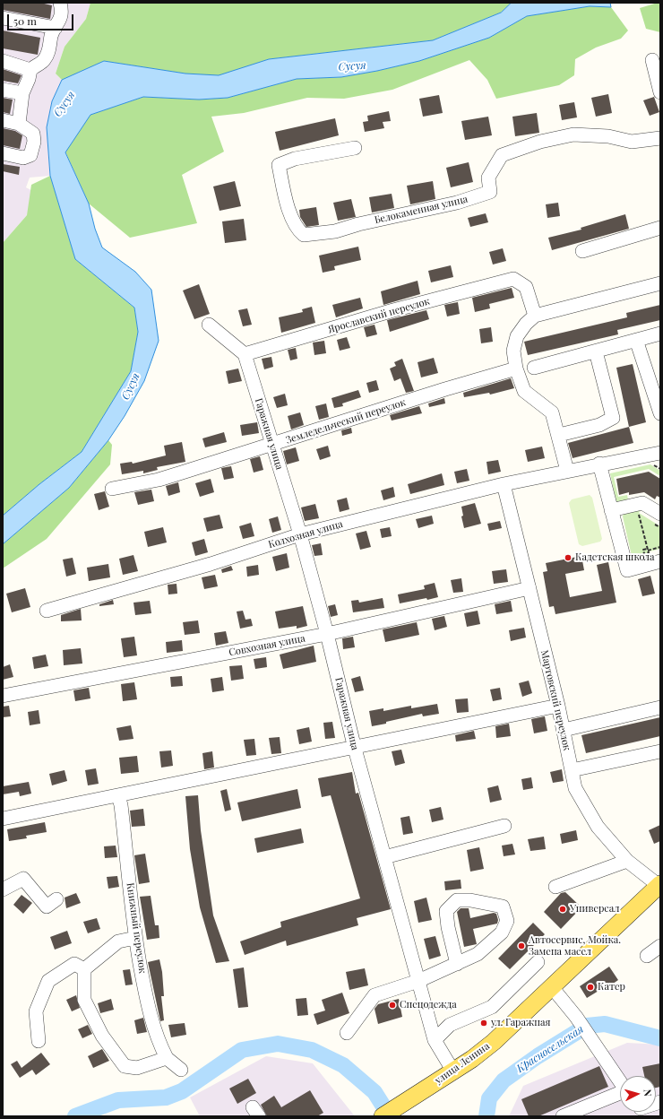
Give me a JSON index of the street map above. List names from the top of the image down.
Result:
{
  "streets": {
    "main road": ["улица Ленина"],
    "street": [
      "Белокаменная улица",
      "Ярославский переулок",
      "Земледельческий переулок",
      "Гаражная улица",
      "Колхозная улица",
      "Совхозная улица",
      "Мартовский переулок",
      "Книжный переулок"
    ]
  },
  "crossings": [
    ["Ярославский переулок", "Гаражная улица"],
    ["Земледельческий переулок", "Гаражная улица"],
    ["Гаражная улица", "Колхозная улица"],
    ["Гаражная улица", "Совхозная улица"],
    ["Гаражная улица", "улица Ленина"],
    ["Колхозная улица", "Мартовский переулок"],
    ["Совхозная улица", "Мартовский переулок"],
    ["Мартовский переулок", "улица Ленина"]
  ],
  "water": ["Сусуя", "Красносельская"],
  "places": [
    "Кадетская школа",
    "Универсал",
    "Автосервис, Мойка. Замена масел",
    "Катер",
    "Спецодежда",
    "ул. Гаражная"
  ],
  "scale_bar": "50 m",
  "north": "right"
}
